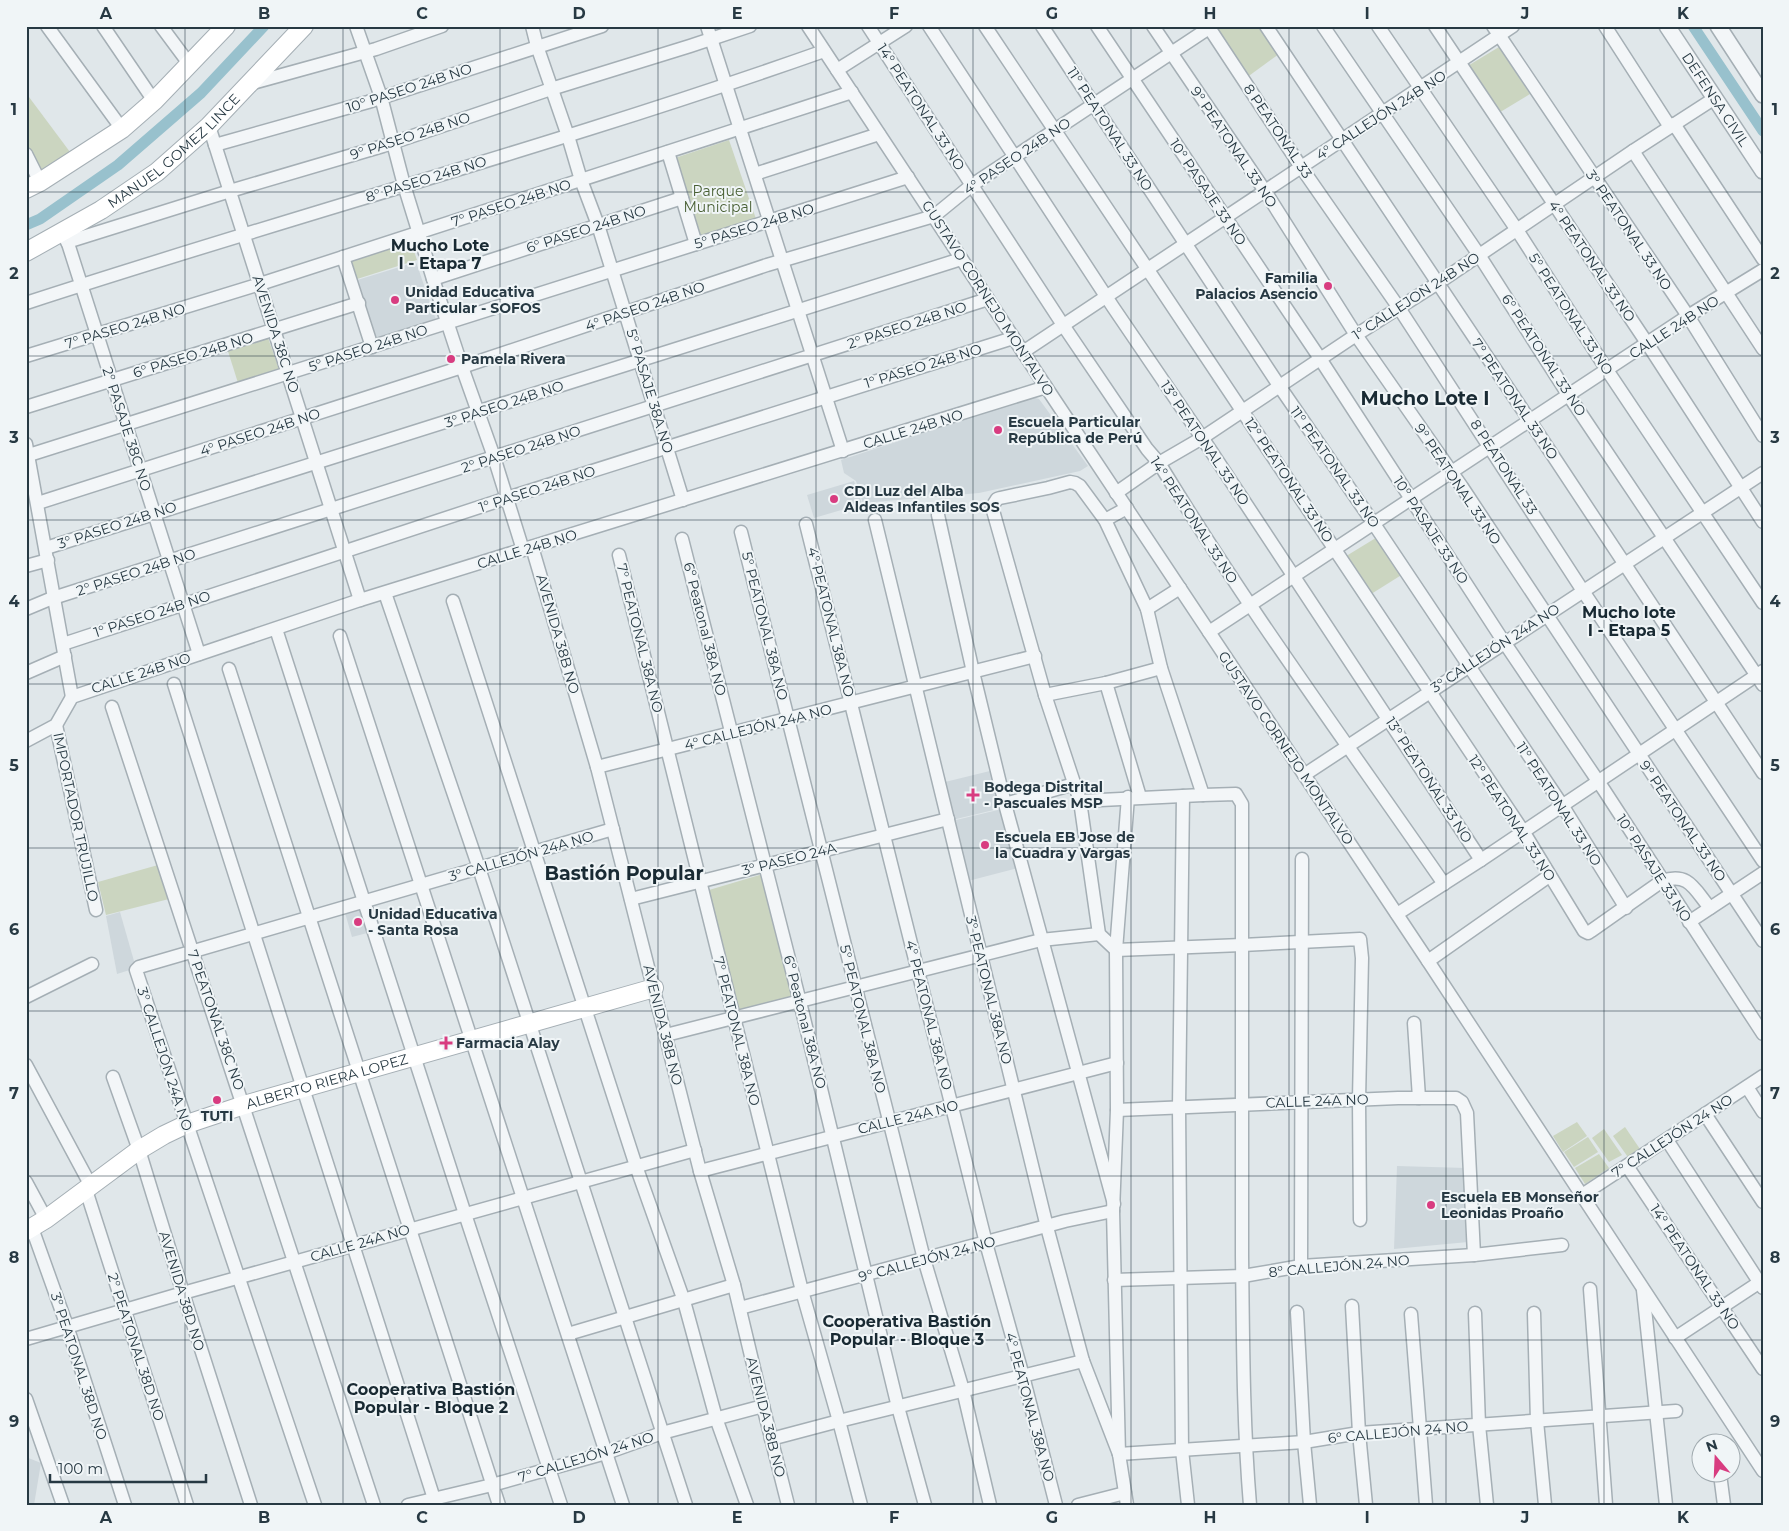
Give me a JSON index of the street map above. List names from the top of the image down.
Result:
{
  "streets": {
    "main road": ["MANUEL GOMEZ LINCE", "ALBERTO RIERA LOPEZ"],
    "street": [
      "10° PASEO 24B NO",
      "DEFENSA CIVIL",
      "14° PEATONAL 33 NO",
      "4° CALLEJÓN 24B NO",
      "11° PEATONAL 33 NO",
      "8 PEATONAL 33",
      "9° PASEO 24B NO",
      "9° PEATONAL 33 NO",
      "4° PASEO 24B NO",
      "8° PASEO 24B NO",
      "10° PASAJE 33 NO",
      "7° PASEO 24B NO",
      "5° PASEO 24B NO",
      "6° PASEO 24B NO",
      "3° PEATONAL 33 NO",
      "4° PEATONAL 33 NO",
      "1° CALLEJON 24B NO",
      "GUSTAVO CORNEJO MONTALVO",
      "5° PEATONAL 33 NO",
      "2° PASEO 24B NO",
      "CALLE 24B NO",
      "AVENIDA 38C NO",
      "6° PEATONAL 33 NO",
      "1° PASEO 24B NO",
      "5° PASAJE 38A NO",
      "7° PEATONAL 33 NO",
      "3° PASEO 24B NO",
      "2° PASAJE 38C NO",
      "13° PEATONAL 33 NO",
      "12° PEATONAL 33 NO",
      "4° PEATONAL 38A NO",
      "5° PEATONAL 38A NO",
      "6º Peatonal 38A NO",
      "AVENIDA 38B NO",
      "7° PEATONAL 38A NO",
      "3° CALLEJÓN 24A NO",
      "4° CALLEJÓN 24A NO",
      "IMPORTADOR TRUJILLO",
      "3° PASEO 24A",
      "3° PEATONAL 38A NO",
      "7 PEATONAL 38C NO",
      "CALLE 24A NO",
      "7° CALLEJÓN 24 NO",
      "9° CALLEJÓN 24 NO",
      "8° CALLEJÓN 24 NO",
      "AVENIDA 38D NO",
      "2° PEATONAL 38D NO",
      "3° PEATONAL 38D NO",
      "6° CALLEJÓN 24 NO"
    ]
  },
  "crossings": [
    ["10° PASEO 24B NO", "AVENIDA 38C NO"],
    ["10° PASEO 24B NO", "5° PASAJE 38A NO"],
    ["10° PASEO 24B NO", "AVENIDA 38B NO"],
    ["DEFENSA CIVIL", "1° CALLEJON 24B NO"],
    ["14° PEATONAL 33 NO", "4° CALLEJÓN 24B NO"],
    ["14° PEATONAL 33 NO", "4° PASEO 24B NO"],
    ["14° PEATONAL 33 NO", "1° CALLEJON 24B NO"],
    ["14° PEATONAL 33 NO", "CALLE 24B NO"],
    ["14° PEATONAL 33 NO", "3° CALLEJÓN 24A NO"],
    ["14° PEATONAL 33 NO", "7° CALLEJÓN 24 NO"],
    ["4° CALLEJÓN 24B NO", "11° PEATONAL 33 NO"],
    ["4° CALLEJÓN 24B NO", "8 PEATONAL 33"],
    ["4° CALLEJÓN 24B NO", "9° PEATONAL 33 NO"],
    ["4° CALLEJÓN 24B NO", "10° PASAJE 33 NO"],
    ["4° CALLEJÓN 24B NO", "3° PEATONAL 33 NO"],
    ["4° CALLEJÓN 24B NO", "4° PEATONAL 33 NO"],
    ["4° CALLEJÓN 24B NO", "GUSTAVO CORNEJO MONTALVO"],
    ["4° CALLEJÓN 24B NO", "5° PEATONAL 33 NO"],
    ["4° CALLEJÓN 24B NO", "6° PEATONAL 33 NO"],
    ["4° CALLEJÓN 24B NO", "7° PEATONAL 33 NO"],
    ["4° CALLEJÓN 24B NO", "13° PEATONAL 33 NO"],
    ["4° CALLEJÓN 24B NO", "12° PEATONAL 33 NO"],
    ["11° PEATONAL 33 NO", "4° PASEO 24B NO"],
    ["11° PEATONAL 33 NO", "1° CALLEJON 24B NO"],
    ["11° PEATONAL 33 NO", "CALLE 24B NO"],
    ["11° PEATONAL 33 NO", "12° PEATONAL 33 NO"],
    ["11° PEATONAL 33 NO", "3° CALLEJÓN 24A NO"],
    ["8 PEATONAL 33", "4° PASEO 24B NO"],
    ["8 PEATONAL 33", "1° CALLEJON 24B NO"],
    ["8 PEATONAL 33", "CALLE 24B NO"],
    ["8 PEATONAL 33", "3° CALLEJÓN 24A NO"],
    ["9° PASEO 24B NO", "MANUEL GOMEZ LINCE"],
    ["9° PASEO 24B NO", "AVENIDA 38C NO"],
    ["9° PASEO 24B NO", "5° PASAJE 38A NO"],
    ["9° PASEO 24B NO", "2° PASAJE 38C NO"],
    ["9° PASEO 24B NO", "AVENIDA 38B NO"],
    ["9° PEATONAL 33 NO", "4° PASEO 24B NO"],
    ["9° PEATONAL 33 NO", "1° CALLEJON 24B NO"],
    ["9° PEATONAL 33 NO", "CALLE 24B NO"],
    ["9° PEATONAL 33 NO", "3° CALLEJÓN 24A NO"],
    ["MANUEL GOMEZ LINCE", "AVENIDA 38C NO"],
    ["MANUEL GOMEZ LINCE", "2° PASAJE 38C NO"],
    ["4° PASEO 24B NO", "10° PASAJE 33 NO"],
    ["4° PASEO 24B NO", "GUSTAVO CORNEJO MONTALVO"],
    ["4° PASEO 24B NO", "AVENIDA 38C NO"],
    ["4° PASEO 24B NO", "5° PASAJE 38A NO"],
    ["4° PASEO 24B NO", "2° PASAJE 38C NO"],
    ["4° PASEO 24B NO", "13° PEATONAL 33 NO"],
    ["4° PASEO 24B NO", "12° PEATONAL 33 NO"],
    ["4° PASEO 24B NO", "AVENIDA 38B NO"],
    ["8° PASEO 24B NO", "GUSTAVO CORNEJO MONTALVO"],
    ["8° PASEO 24B NO", "AVENIDA 38C NO"],
    ["8° PASEO 24B NO", "5° PASAJE 38A NO"],
    ["8° PASEO 24B NO", "2° PASAJE 38C NO"],
    ["8° PASEO 24B NO", "AVENIDA 38B NO"],
    ["10° PASAJE 33 NO", "1° CALLEJON 24B NO"],
    ["10° PASAJE 33 NO", "CALLE 24B NO"],
    ["10° PASAJE 33 NO", "3° CALLEJÓN 24A NO"],
    ["7° PASEO 24B NO", "GUSTAVO CORNEJO MONTALVO"],
    ["7° PASEO 24B NO", "AVENIDA 38C NO"],
    ["7° PASEO 24B NO", "5° PASAJE 38A NO"],
    ["7° PASEO 24B NO", "2° PASAJE 38C NO"],
    ["7° PASEO 24B NO", "AVENIDA 38B NO"],
    ["5° PASEO 24B NO", "GUSTAVO CORNEJO MONTALVO"],
    ["5° PASEO 24B NO", "AVENIDA 38C NO"],
    ["5° PASEO 24B NO", "5° PASAJE 38A NO"],
    ["5° PASEO 24B NO", "2° PASAJE 38C NO"],
    ["5° PASEO 24B NO", "AVENIDA 38B NO"],
    ["6° PASEO 24B NO", "AVENIDA 38C NO"],
    ["6° PASEO 24B NO", "5° PASAJE 38A NO"],
    ["6° PASEO 24B NO", "2° PASAJE 38C NO"],
    ["6° PASEO 24B NO", "AVENIDA 38B NO"],
    ["3° PEATONAL 33 NO", "1° CALLEJON 24B NO"],
    ["3° PEATONAL 33 NO", "CALLE 24B NO"],
    ["4° PEATONAL 33 NO", "1° CALLEJON 24B NO"],
    ["4° PEATONAL 33 NO", "CALLE 24B NO"],
    ["4° PEATONAL 33 NO", "3° CALLEJÓN 24A NO"],
    ["1° CALLEJON 24B NO", "GUSTAVO CORNEJO MONTALVO"],
    ["1° CALLEJON 24B NO", "5° PEATONAL 33 NO"],
    ["1° CALLEJON 24B NO", "6° PEATONAL 33 NO"],
    ["1° CALLEJON 24B NO", "7° PEATONAL 33 NO"],
    ["1° CALLEJON 24B NO", "13° PEATONAL 33 NO"],
    ["1° CALLEJON 24B NO", "12° PEATONAL 33 NO"],
    ["GUSTAVO CORNEJO MONTALVO", "2° PASEO 24B NO"],
    ["GUSTAVO CORNEJO MONTALVO", "CALLE 24B NO"],
    ["GUSTAVO CORNEJO MONTALVO", "1° PASEO 24B NO"],
    ["GUSTAVO CORNEJO MONTALVO", "3° PASEO 24B NO"],
    ["GUSTAVO CORNEJO MONTALVO", "3° CALLEJÓN 24A NO"],
    ["GUSTAVO CORNEJO MONTALVO", "7° CALLEJÓN 24 NO"],
    ["5° PEATONAL 33 NO", "CALLE 24B NO"],
    ["5° PEATONAL 33 NO", "3° CALLEJÓN 24A NO"],
    ["2° PASEO 24B NO", "AVENIDA 38C NO"],
    ["2° PASEO 24B NO", "5° PASAJE 38A NO"],
    ["2° PASEO 24B NO", "2° PASAJE 38C NO"],
    ["2° PASEO 24B NO", "AVENIDA 38B NO"],
    ["CALLE 24B NO", "AVENIDA 38C NO"],
    ["CALLE 24B NO", "6° PEATONAL 33 NO"],
    ["CALLE 24B NO", "5° PASAJE 38A NO"],
    ["CALLE 24B NO", "7° PEATONAL 33 NO"],
    ["CALLE 24B NO", "2° PASAJE 38C NO"],
    ["CALLE 24B NO", "13° PEATONAL 33 NO"],
    ["CALLE 24B NO", "12° PEATONAL 33 NO"],
    ["CALLE 24B NO", "AVENIDA 38B NO"],
    ["AVENIDA 38C NO", "1° PASEO 24B NO"],
    ["AVENIDA 38C NO", "3° PASEO 24B NO"],
    ["6° PEATONAL 33 NO", "3° CALLEJÓN 24A NO"],
    ["1° PASEO 24B NO", "5° PASAJE 38A NO"],
    ["1° PASEO 24B NO", "2° PASAJE 38C NO"],
    ["1° PASEO 24B NO", "AVENIDA 38B NO"],
    ["5° PASAJE 38A NO", "3° PASEO 24B NO"],
    ["7° PEATONAL 33 NO", "3° CALLEJÓN 24A NO"],
    ["3° PASEO 24B NO", "2° PASAJE 38C NO"],
    ["3° PASEO 24B NO", "AVENIDA 38B NO"],
    ["13° PEATONAL 33 NO", "3° CALLEJÓN 24A NO"],
    ["12° PEATONAL 33 NO", "3° CALLEJÓN 24A NO"],
    ["4° PEATONAL 38A NO", "4° CALLEJÓN 24A NO"],
    ["4° PEATONAL 38A NO", "3° PASEO 24A"],
    ["4° PEATONAL 38A NO", "CALLE 24A NO"],
    ["4° PEATONAL 38A NO", "9° CALLEJÓN 24 NO"],
    ["5° PEATONAL 38A NO", "4° CALLEJÓN 24A NO"],
    ["5° PEATONAL 38A NO", "3° PASEO 24A"],
    ["5° PEATONAL 38A NO", "CALLE 24A NO"],
    ["5° PEATONAL 38A NO", "9° CALLEJÓN 24 NO"],
    ["6º Peatonal 38A NO", "4° CALLEJÓN 24A NO"],
    ["6º Peatonal 38A NO", "3° PASEO 24A"],
    ["6º Peatonal 38A NO", "CALLE 24A NO"],
    ["6º Peatonal 38A NO", "9° CALLEJÓN 24 NO"],
    ["AVENIDA 38B NO", "3° CALLEJÓN 24A NO"],
    ["AVENIDA 38B NO", "4° CALLEJÓN 24A NO"],
    ["AVENIDA 38B NO", "3° PASEO 24A"],
    ["AVENIDA 38B NO", "ALBERTO RIERA LOPEZ"],
    ["AVENIDA 38B NO", "CALLE 24A NO"],
    ["AVENIDA 38B NO", "7° CALLEJÓN 24 NO"],
    ["AVENIDA 38B NO", "9° CALLEJÓN 24 NO"],
    ["7° PEATONAL 38A NO", "4° CALLEJÓN 24A NO"],
    ["7° PEATONAL 38A NO", "3° PASEO 24A"],
    ["7° PEATONAL 38A NO", "CALLE 24A NO"],
    ["7° PEATONAL 38A NO", "9° CALLEJÓN 24 NO"],
    ["3° CALLEJÓN 24A NO", "7 PEATONAL 38C NO"],
    ["3° CALLEJÓN 24A NO", "ALBERTO RIERA LOPEZ"],
    ["3° CALLEJÓN 24A NO", "CALLE 24A NO"],
    ["4° CALLEJÓN 24A NO", "3° PEATONAL 38A NO"],
    ["3° PASEO 24A", "3° PEATONAL 38A NO"],
    ["3° PEATONAL 38A NO", "CALLE 24A NO"],
    ["3° PEATONAL 38A NO", "9° CALLEJÓN 24 NO"],
    ["3° PEATONAL 38A NO", "8° CALLEJÓN 24 NO"],
    ["3° PEATONAL 38A NO", "6° CALLEJÓN 24 NO"],
    ["7 PEATONAL 38C NO", "ALBERTO RIERA LOPEZ"],
    ["7 PEATONAL 38C NO", "CALLE 24A NO"],
    ["ALBERTO RIERA LOPEZ", "AVENIDA 38D NO"],
    ["ALBERTO RIERA LOPEZ", "2° PEATONAL 38D NO"],
    ["ALBERTO RIERA LOPEZ", "3° PEATONAL 38D NO"],
    ["CALLE 24A NO", "8° CALLEJÓN 24 NO"],
    ["CALLE 24A NO", "AVENIDA 38D NO"],
    ["CALLE 24A NO", "2° PEATONAL 38D NO"],
    ["CALLE 24A NO", "3° PEATONAL 38D NO"]
  ],
  "districts": [
    "Mucho Lote I - Etapa 7",
    "Mucho Lote I",
    "Mucho lote I - Etapa 5",
    "Bastión Popular",
    "Cooperativa Bastión Popular - Bloque 3",
    "Cooperativa Bastión Popular - Bloque 2"
  ],
  "parks": ["Parque Municipal"],
  "places": {
    "other": [
      "Familia Palacios Asencio",
      "Unidad Educativa Particular - SOFOS",
      "Pamela Rivera",
      "Escuela Particular República de Perú",
      "CDI Luz del Alba Aldeas Infantiles SOS",
      "Escuela EB Jose de la Cuadra y Vargas",
      "Unidad Educativa - Santa Rosa",
      "TUTI",
      "Escuela EB Monseñor Leonidas Proaño"
    ],
    "health": ["Bodega Distrital - Pascuales MSP", "Farmacia Alay"]
  },
  "scale_bar": "100 m",
  "north": "top",
  "grid": {
    "columns": [
      "A",
      "B",
      "C",
      "D",
      "E",
      "F",
      "G",
      "H",
      "I",
      "J",
      "K"
    ],
    "rows": [
      "1",
      "2",
      "3",
      "4",
      "5",
      "6",
      "7",
      "8",
      "9"
    ]
  }
}
